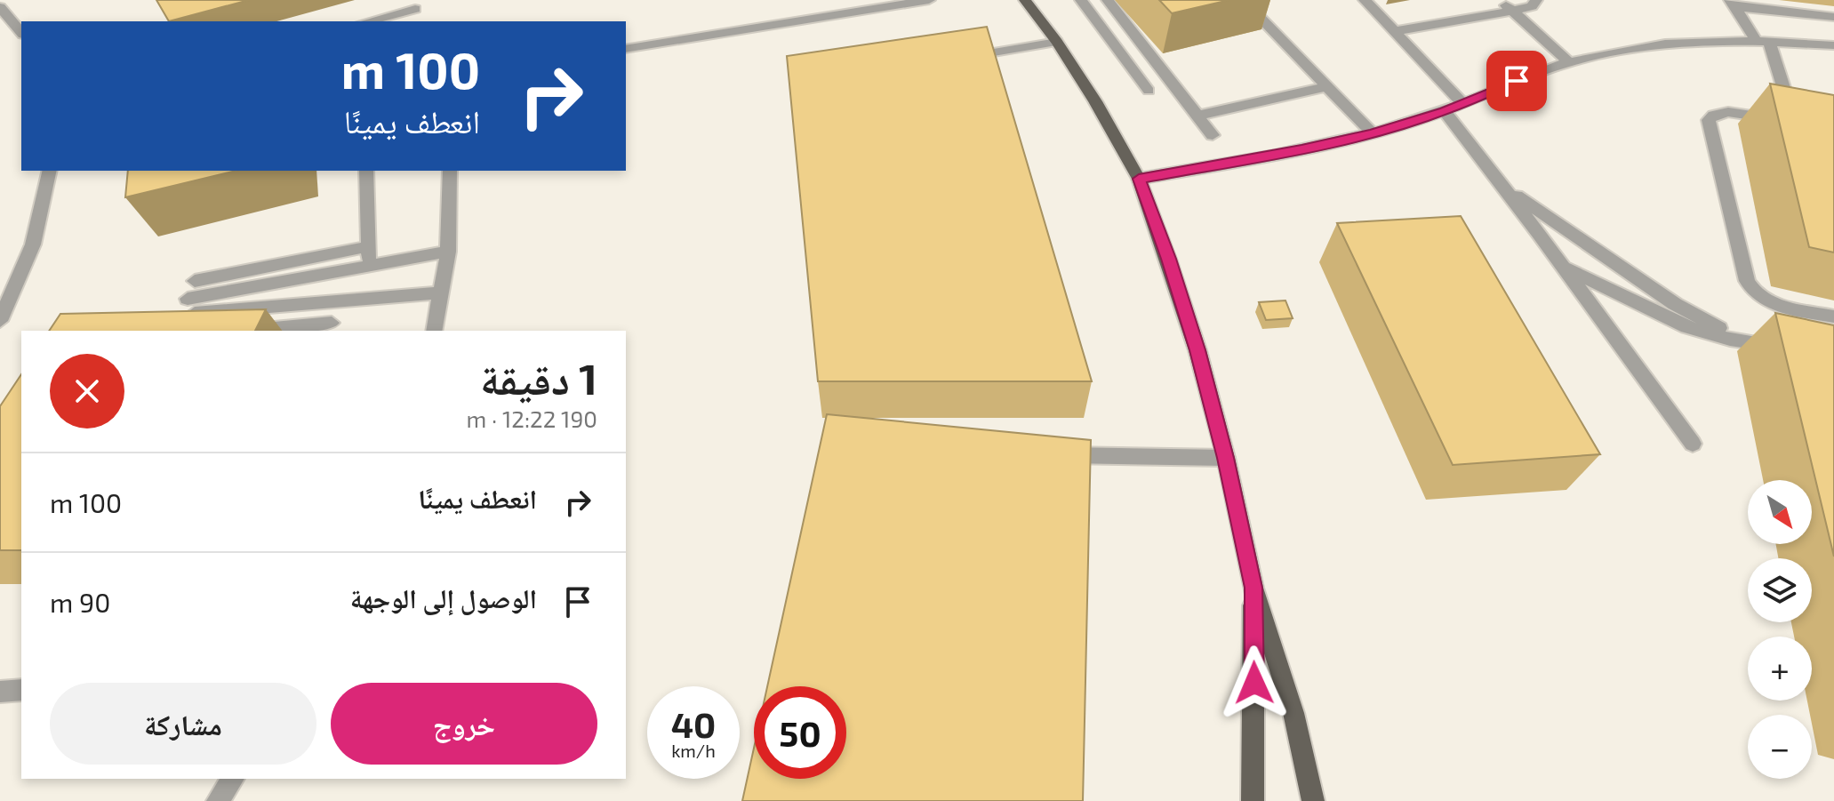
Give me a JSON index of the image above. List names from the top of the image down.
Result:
{
  "north": "bottom right",
  "page": {
    "turn": ["100 m", "انعطف يمينًا"],
    "heading": ["1 دقيقة", "190 m · 12:22"],
    "list": [
      {
        "name": "انعطف يمينًا",
        "value": "100 m"
      },
      {
        "name": "الوصول إلى الوجهة",
        "value": "90 m"
      }
    ],
    "map_buttons": ["+", "−"],
    "buttons": ["خروج", "مشاركة"],
    "speed": "40 km/h",
    "limit": "50"
  }
}
